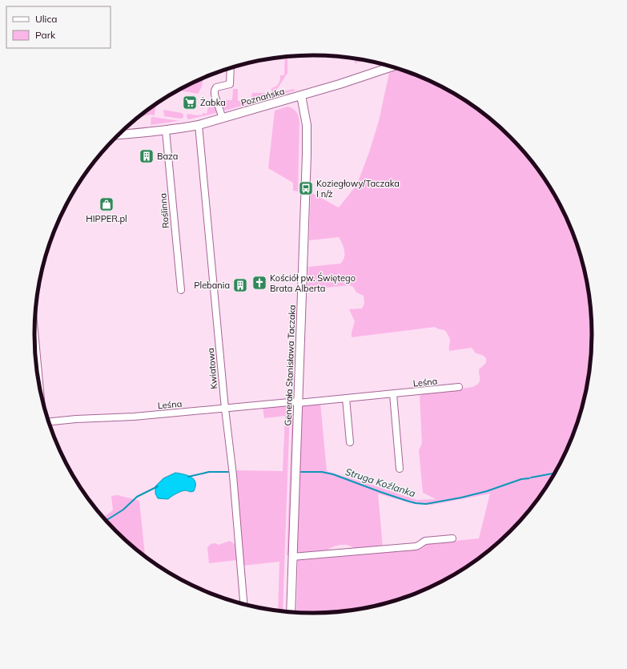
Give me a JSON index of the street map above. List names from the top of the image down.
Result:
{
  "streets": {
    "street": [
      "Poznańska",
      "Roślinna",
      "Generała Stanisława Taczaka",
      "Kwiatowa",
      "Leśna"
    ]
  },
  "crossings": [
    ["Poznańska", "Roślinna"],
    ["Poznańska", "Generała Stanisława Taczaka"],
    ["Poznańska", "Kwiatowa"],
    ["Generała Stanisława Taczaka", "Leśna"],
    ["Kwiatowa", "Leśna"]
  ],
  "water": ["Struga Koźlanka"],
  "places": {
    "supermarket": ["Żabka"],
    "building": ["Baza", "Plebania"],
    "bus stop": ["Koziegłowy/Taczaka I n/ż"],
    "shop": ["HIPPER.pl"],
    "church": ["Kościół pw. Świętego Brata Alberta"]
  },
  "legend": ["Ulica", "Park"]
}
